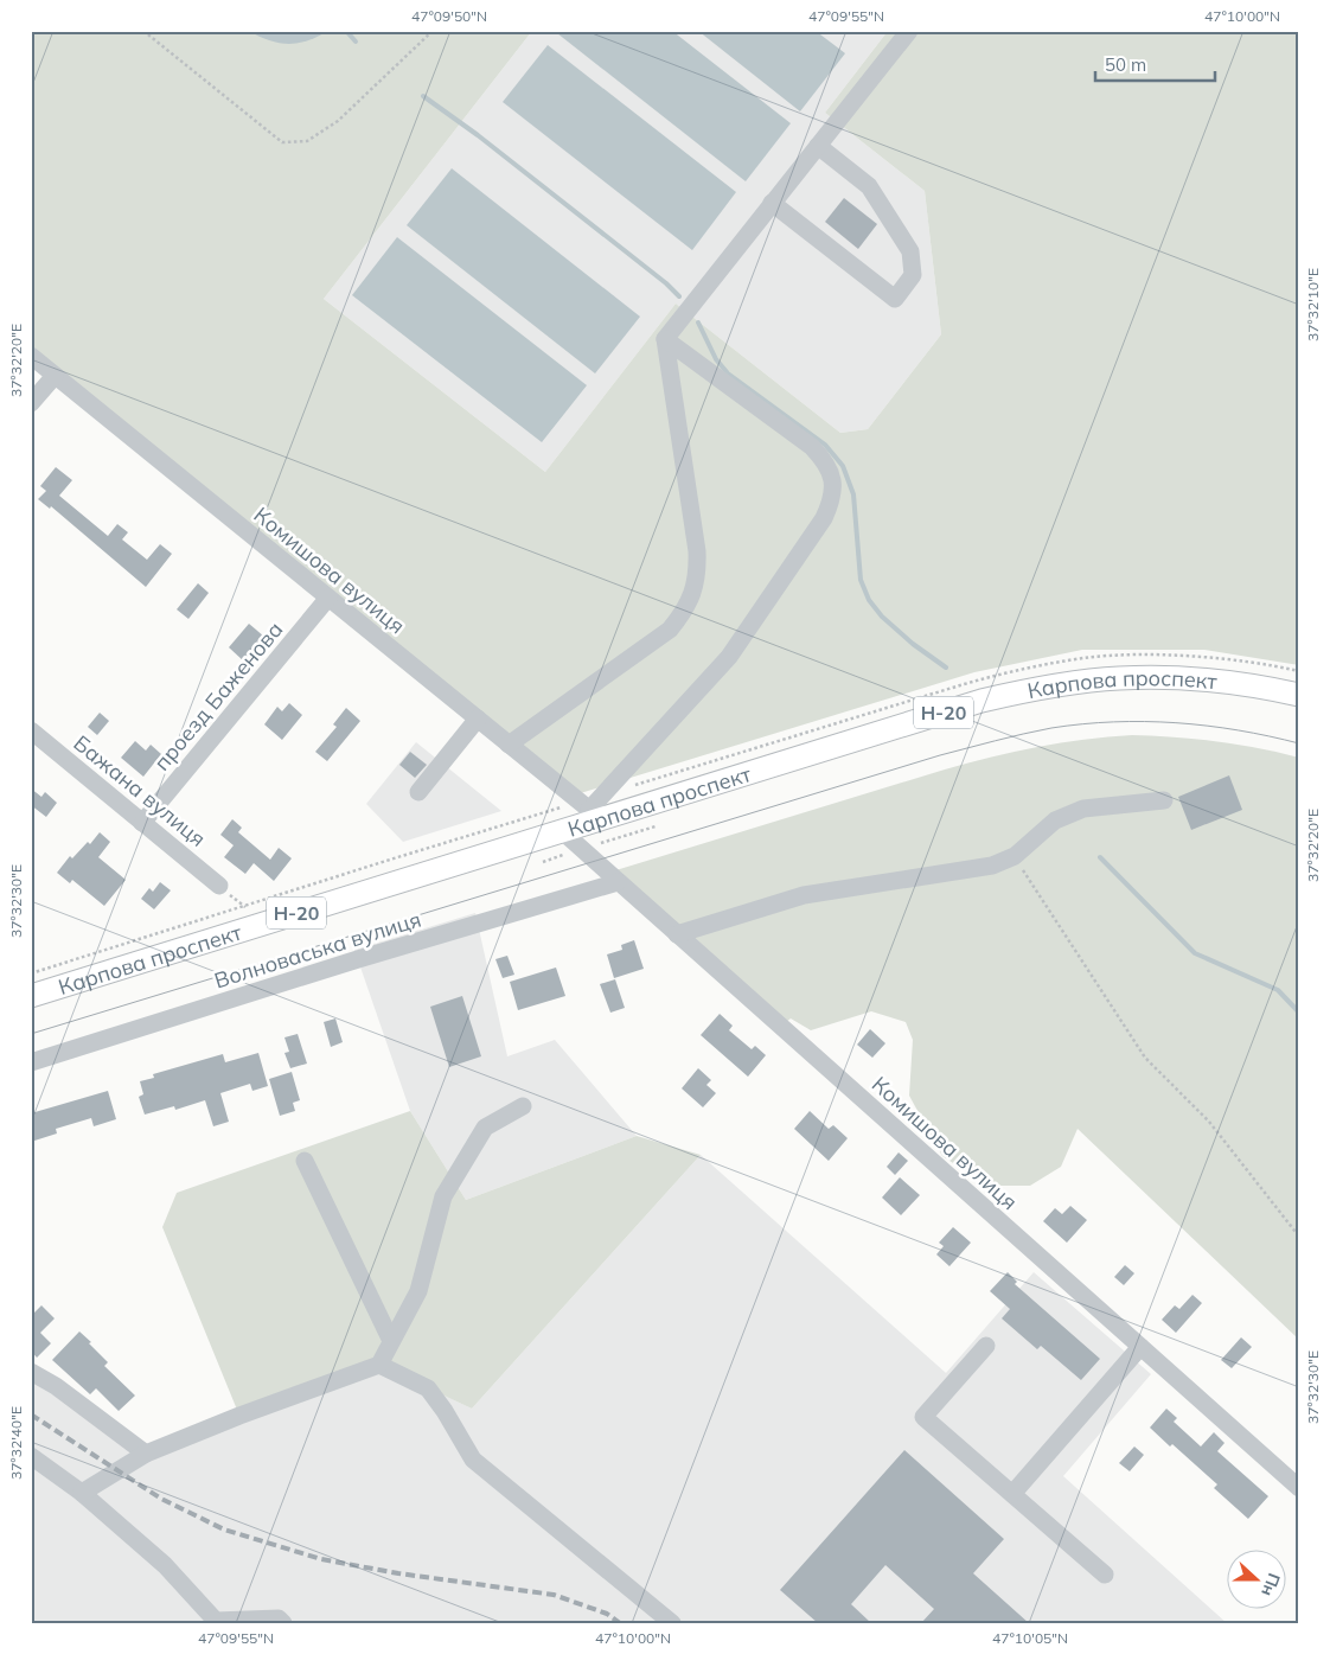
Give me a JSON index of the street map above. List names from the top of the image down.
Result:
{
  "streets": {
    "main road": ["Карпова проспект", "Н-20"],
    "street": [
      "Комишова вулиця",
      "проезд Баженова",
      "Бажана вулиця",
      "Волноваська вулиця"
    ]
  },
  "crossings": [
    ["Комишова вулиця", "Карпова проспект"],
    ["Комишова вулиця", "проезд Баженова"],
    ["Комишова вулиця", "Волноваська вулиця"],
    ["проезд Баженова", "Бажана вулиця"]
  ],
  "scale_bar": "50 m",
  "north": "right",
  "coordinates": [
    "47°09'50\"N",
    "47°09'55\"N",
    "47°10'00\"N",
    "37°32'10\"E",
    "37°32'20\"E",
    "37°32'30\"E",
    "37°32'40\"E",
    "47°10'05\"N"
  ]
}
